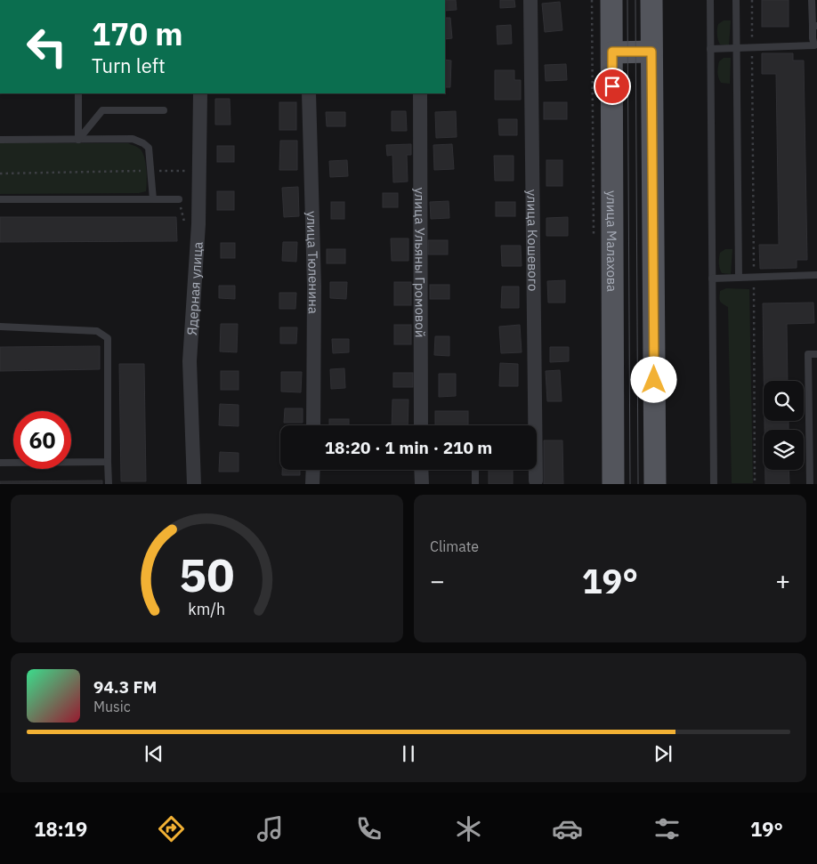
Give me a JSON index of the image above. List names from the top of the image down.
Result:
{
  "streets": {
    "main road": ["улица Малахова"],
    "street": [
      "улица Кошевого",
      "улица Тюленина",
      "улица Ульяны Громовой",
      "Ядерная улица"
    ]
  },
  "page": {
    "turn": ["170 m", "Turn left"],
    "limit": "60",
    "trip": "18:20 · 1 min · 210 m",
    "tile": "Climate",
    "heat": ["−", "19°", "+"],
    "song": ["94.3 FM", "Music"],
    "tabs": ["18:19", "19°"],
    "gauge": ["50", "km/h"]
  }
}
